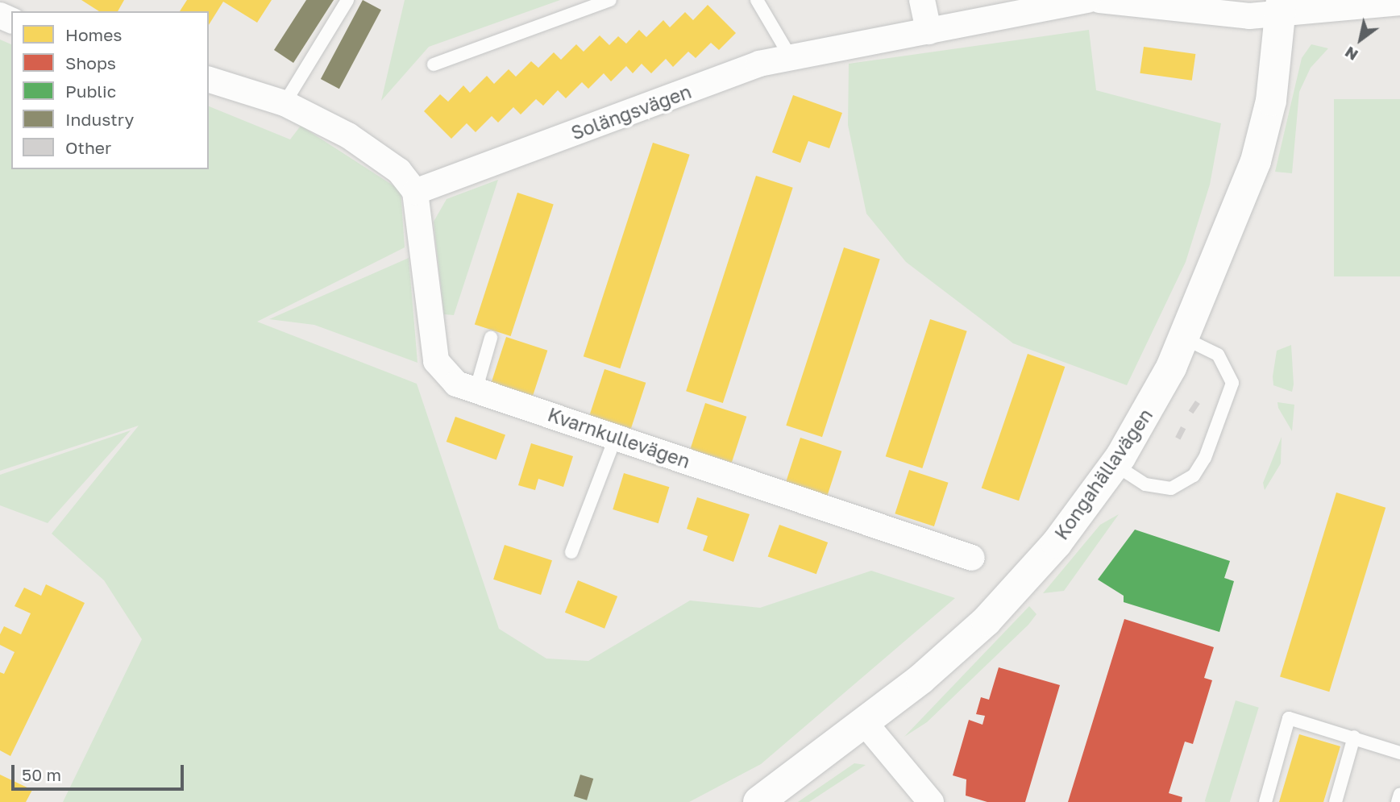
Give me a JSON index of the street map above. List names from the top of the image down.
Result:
{
  "streets": {
    "street": ["Solängsvägen", "Kvarnkullevägen", "Kongahällavägen"]
  },
  "crossings": [
    ["Solängsvägen", "Kvarnkullevägen"]
  ],
  "legend": [
    "Homes",
    "Shops",
    "Public",
    "Industry",
    "Other"
  ],
  "scale_bar": "50 m",
  "north": "bottom left"
}
